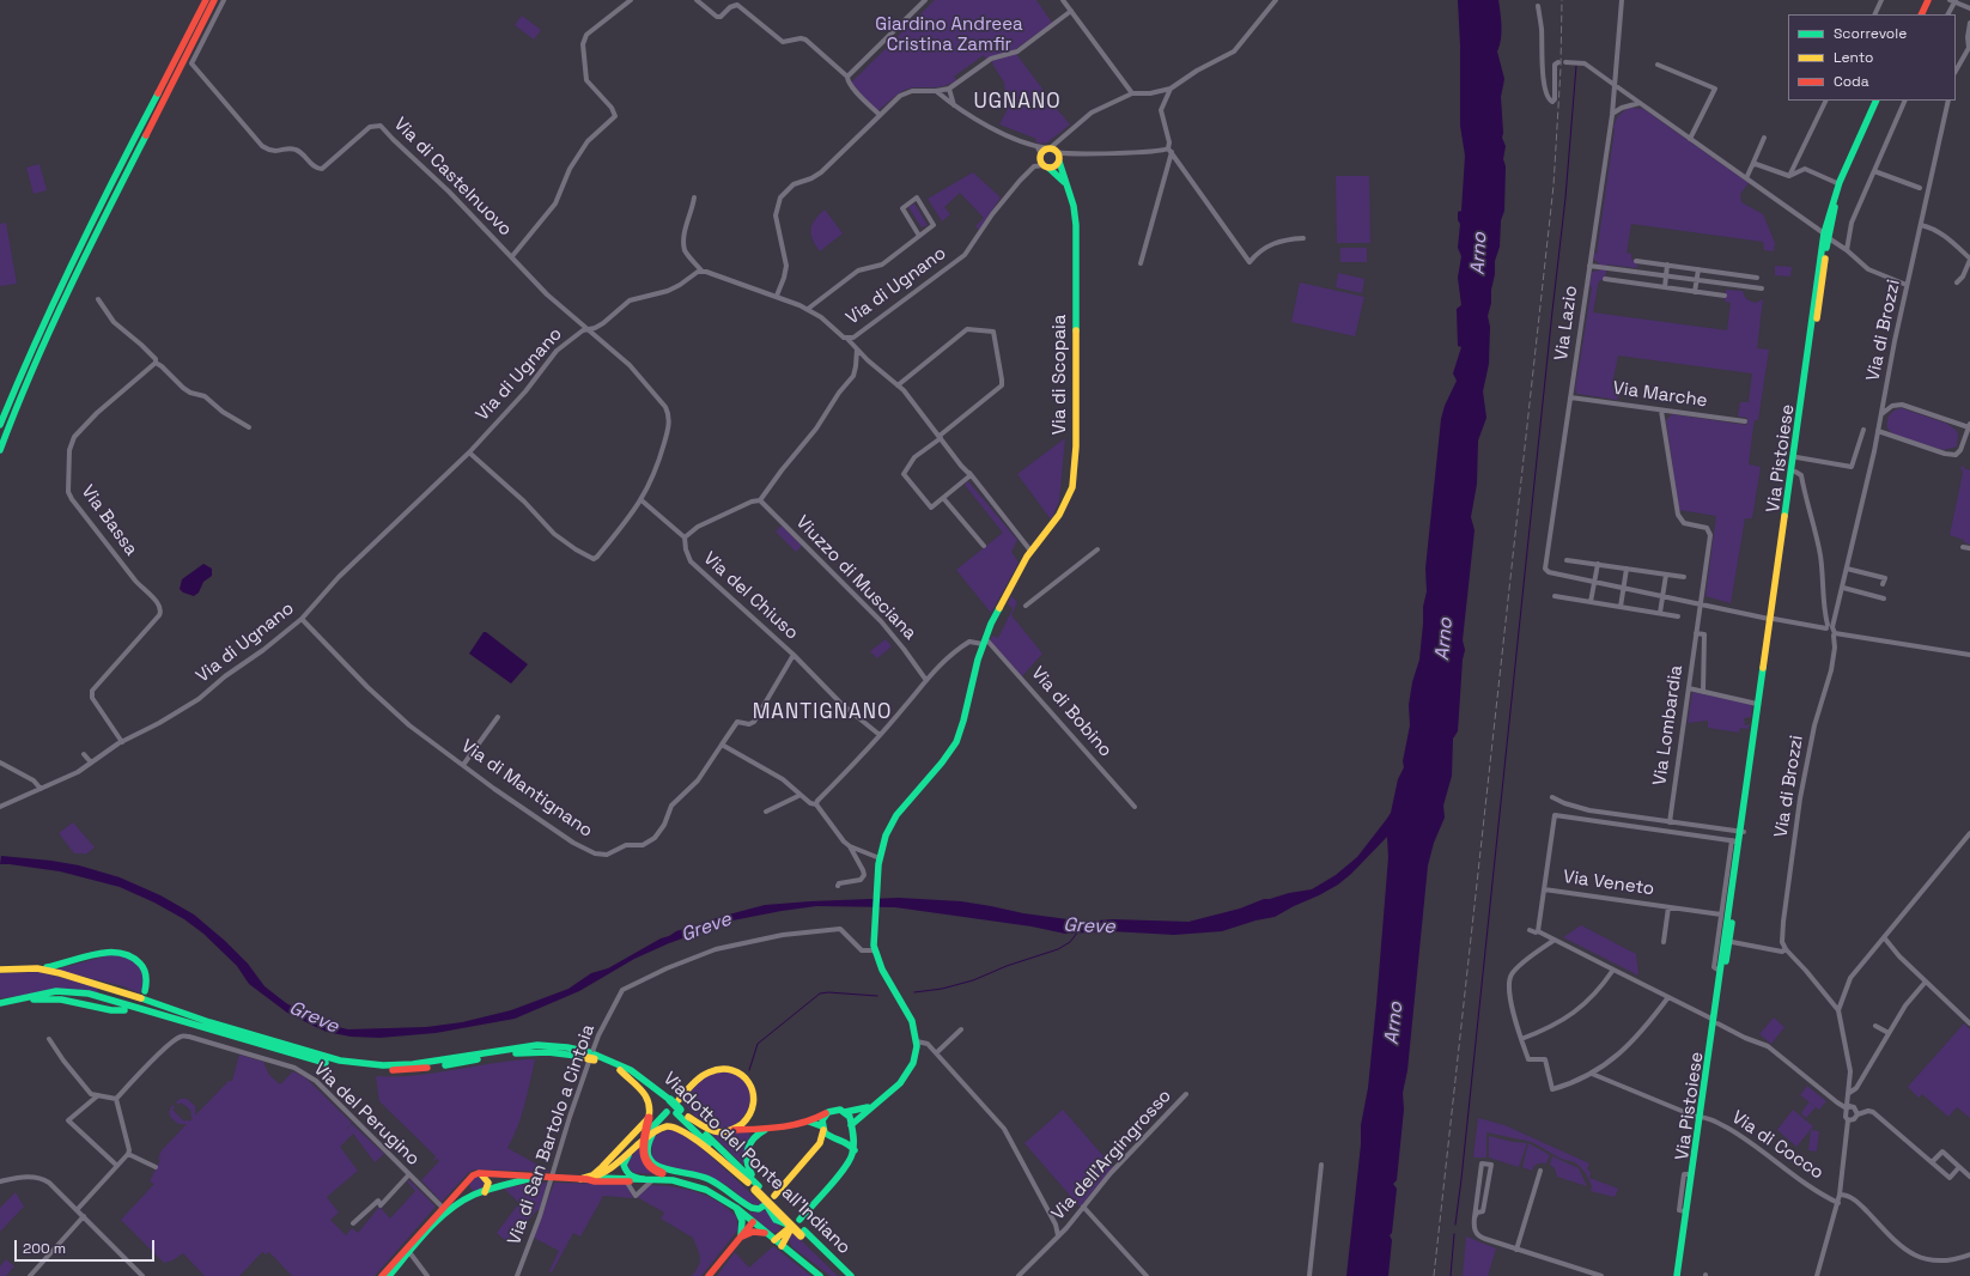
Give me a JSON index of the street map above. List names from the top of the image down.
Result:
{
  "streets": {
    "main road": [
      "Via di Ugnano",
      "Via di Scopaia",
      "Via Pistoiese",
      "Viadotto del Ponte all'Indiano"
    ],
    "street": [
      "Via di Castelnuovo",
      "Via Lazio",
      "Via di Brozzi",
      "Via Marche",
      "Via Bassa",
      "Viuzzo di Musciana",
      "Via del Chiuso",
      "Via di Bobino",
      "Via Lombardia",
      "Via di Mantignano",
      "Via Veneto",
      "Via del Perugino",
      "Via di San Bartolo a Cintoia",
      "Via di Cocco",
      "Via dell'Argingrosso"
    ]
  },
  "crossings": [
    ["Via di Castelnuovo", "Via di Ugnano"],
    ["Via di Ugnano", "Via di Scopaia"],
    ["Via di Ugnano", "Via Bassa"],
    ["Via di Ugnano", "Via di Mantignano"],
    ["Via Lazio", "Via Marche"],
    ["Via Marche", "Via Lombardia"],
    ["Via Pistoiese", "Via Veneto"],
    ["Via Pistoiese", "Via di Cocco"],
    ["Via del Chiuso", "Via di Mantignano"],
    ["Via di San Bartolo a Cintoia", "Viadotto del Ponte all'Indiano"]
  ],
  "districts": ["UGNANO", "MANTIGNANO"],
  "water": ["Arno", "Greve"],
  "parks": ["Giardino Andreea Cristina Zamfir"],
  "legend": ["Scorrevole", "Lento", "Coda"],
  "scale_bar": "200 m"
}
